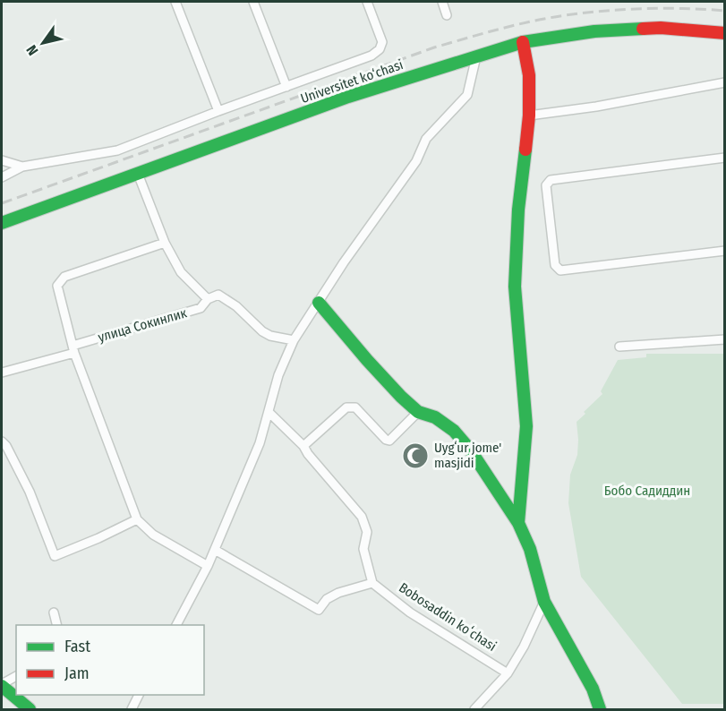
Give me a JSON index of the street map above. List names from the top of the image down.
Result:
{
  "streets": {
    "street": ["Universitet kо‘chasi", "улица Сокинлик", "Bobosaddin koʻchasi"]
  },
  "parks": ["Бобо Садиддин"],
  "places": {
    "mosque": ["Uygʻur jome' masjidi"]
  },
  "legend": ["Fast", "Jam"],
  "north": "bottom left"
}
